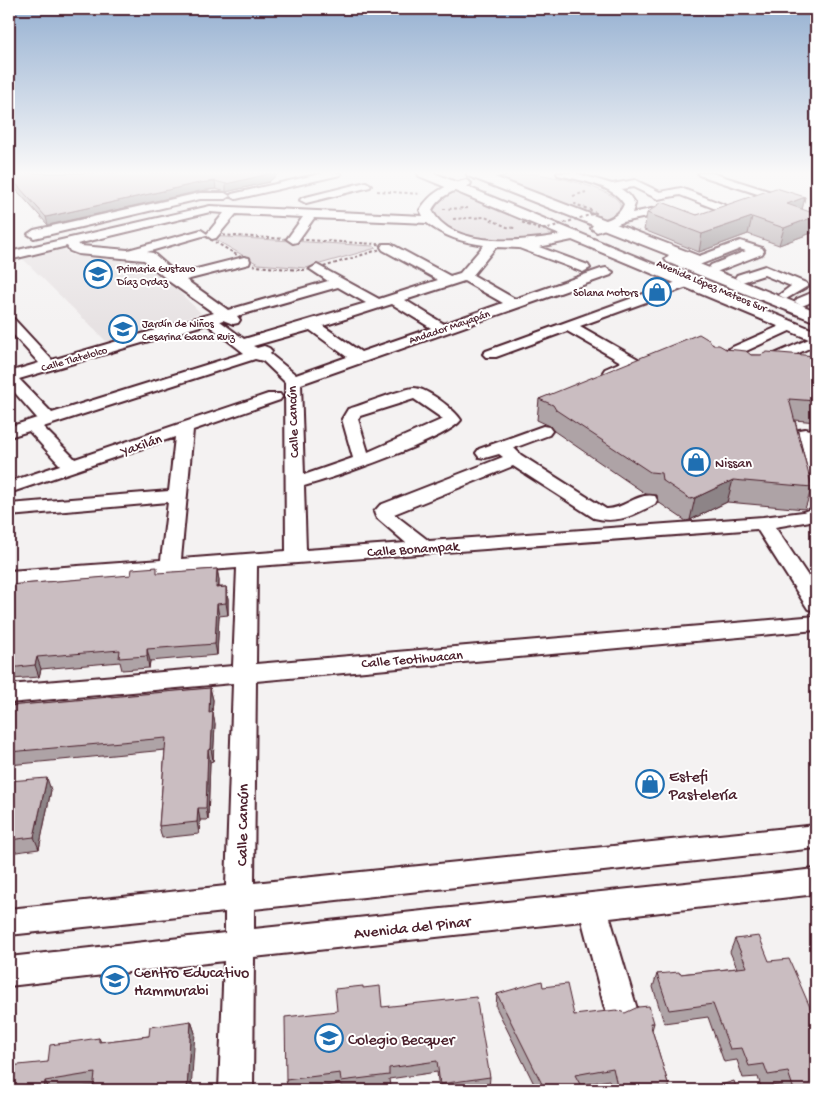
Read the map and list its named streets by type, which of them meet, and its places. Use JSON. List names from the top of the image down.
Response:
{
  "streets": {
    "main road": ["Avenida López Mateos Sur"],
    "street": [
      "Andador Mayapán",
      "Calle Tlatelolco",
      "Calle Cancún",
      "Yaxilán",
      "Calle Bonampak",
      "Calle Teotihuacan",
      "Avenida del Pinar"
    ]
  },
  "crossings": [
    ["Andador Mayapán", "Calle Cancún"],
    ["Calle Tlatelolco", "Calle Cancún"],
    ["Calle Cancún", "Calle Bonampak"],
    ["Calle Cancún", "Calle Teotihuacan"],
    ["Calle Cancún", "Avenida del Pinar"]
  ],
  "places": {
    "school or university": [
      "Primaria Gustavo Díaz Ordaz",
      "Jardín de Niños Cesarina Gaona Ruiz",
      "Centro Educativo Hammurabi",
      "Colegio Becquer"
    ],
    "shop": ["Solana Motors", "Nissan", "Estefi Pastelería"]
  }
}
